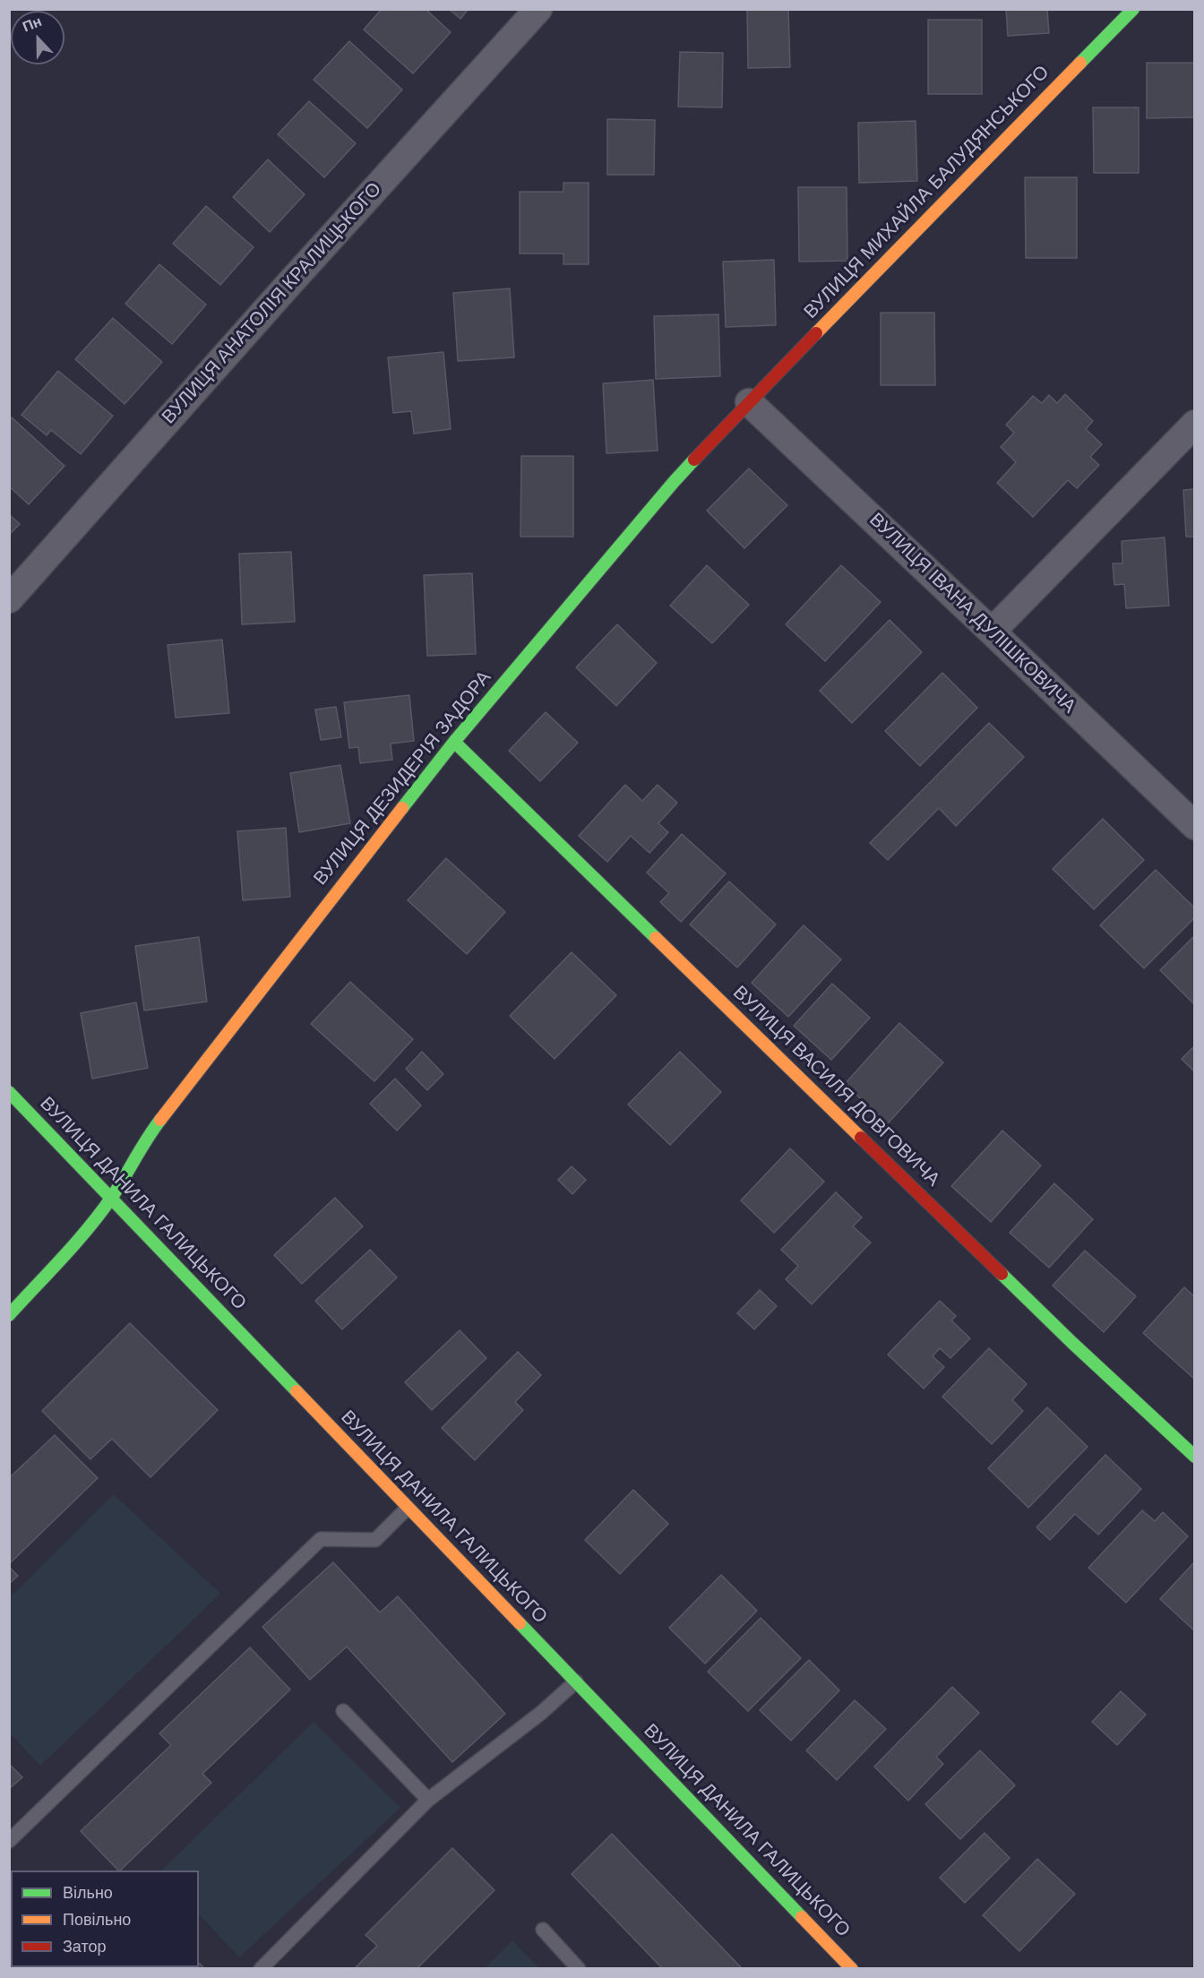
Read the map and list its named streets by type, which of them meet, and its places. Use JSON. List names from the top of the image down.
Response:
{
  "streets": {
    "street": [
      "ВУЛИЦЯ МИХАЙЛА БАЛУДЯНСЬКОГО",
      "ВУЛИЦЯ АНАТОЛІЯ КРАЛИЦЬКОГО",
      "ВУЛИЦЯ ІВАНА ДУЛІШКОВИЧА",
      "ВУЛИЦЯ ДЕЗИДЕРІЯ ЗАДОРА",
      "ВУЛИЦЯ ВАСИЛЯ ДОВГОВИЧА",
      "ВУЛИЦЯ ДАНИЛА ГАЛИЦЬКОГО"
    ]
  },
  "crossings": [
    ["ВУЛИЦЯ МИХАЙЛА БАЛУДЯНСЬКОГО", "ВУЛИЦЯ ІВАНА ДУЛІШКОВИЧА"],
    ["ВУЛИЦЯ МИХАЙЛА БАЛУДЯНСЬКОГО", "ВУЛИЦЯ ДЕЗИДЕРІЯ ЗАДОРА"],
    ["ВУЛИЦЯ ІВАНА ДУЛІШКОВИЧА", "ВУЛИЦЯ ДЕЗИДЕРІЯ ЗАДОРА"],
    ["ВУЛИЦЯ ДЕЗИДЕРІЯ ЗАДОРА", "ВУЛИЦЯ ВАСИЛЯ ДОВГОВИЧА"],
    ["ВУЛИЦЯ ДЕЗИДЕРІЯ ЗАДОРА", "ВУЛИЦЯ ДАНИЛА ГАЛИЦЬКОГО"]
  ],
  "legend": ["Вільно", "Повільно", "Затор"],
  "north": "top"
}
